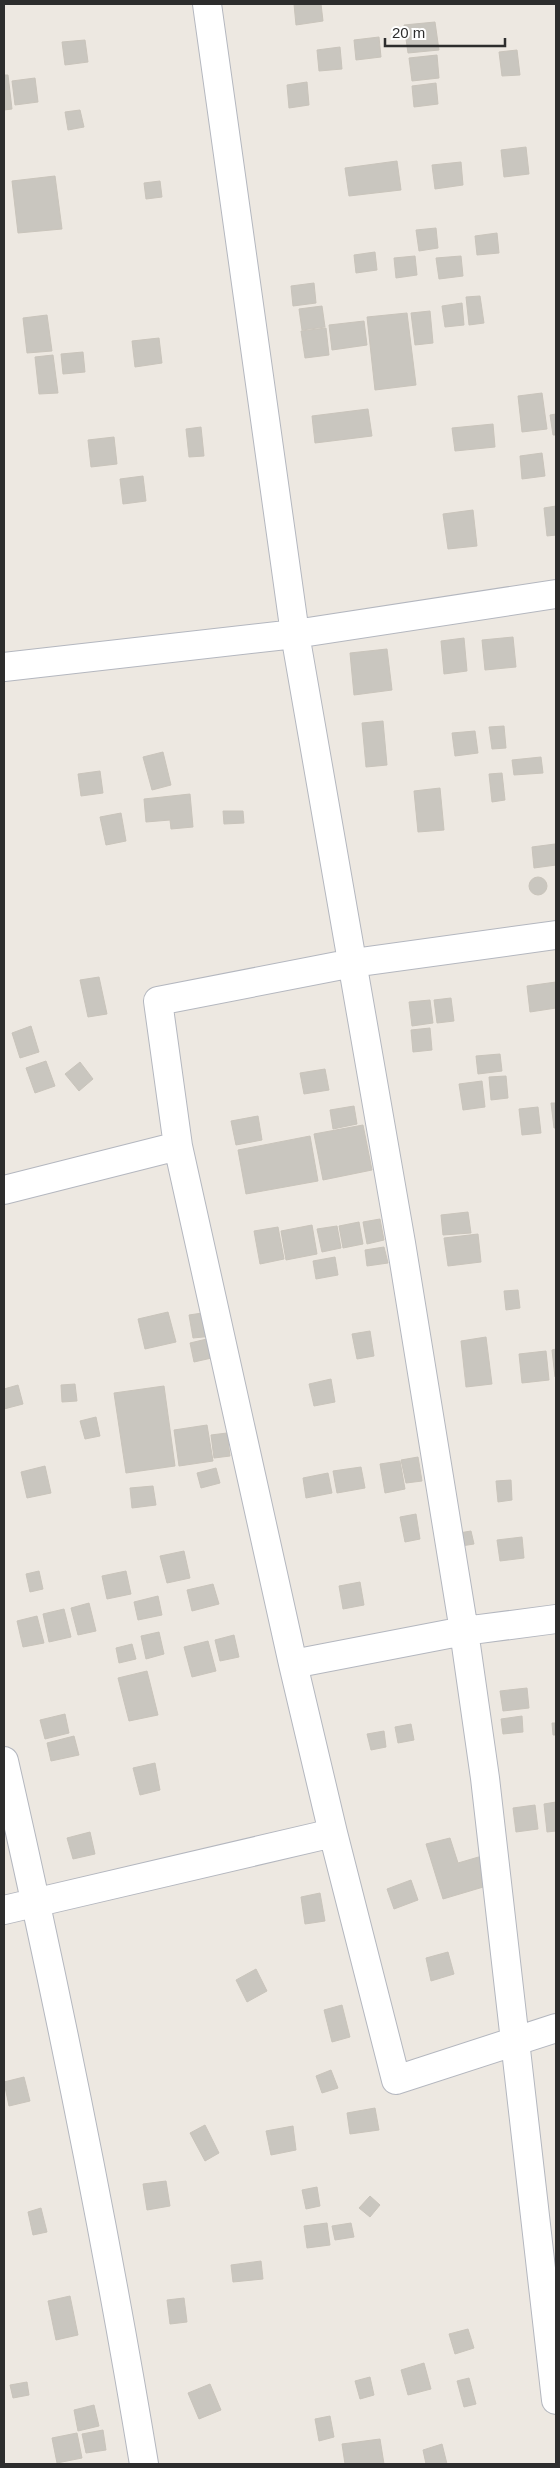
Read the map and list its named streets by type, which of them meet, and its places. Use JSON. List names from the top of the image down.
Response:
{
  "scale_bar": "20 m"
}
